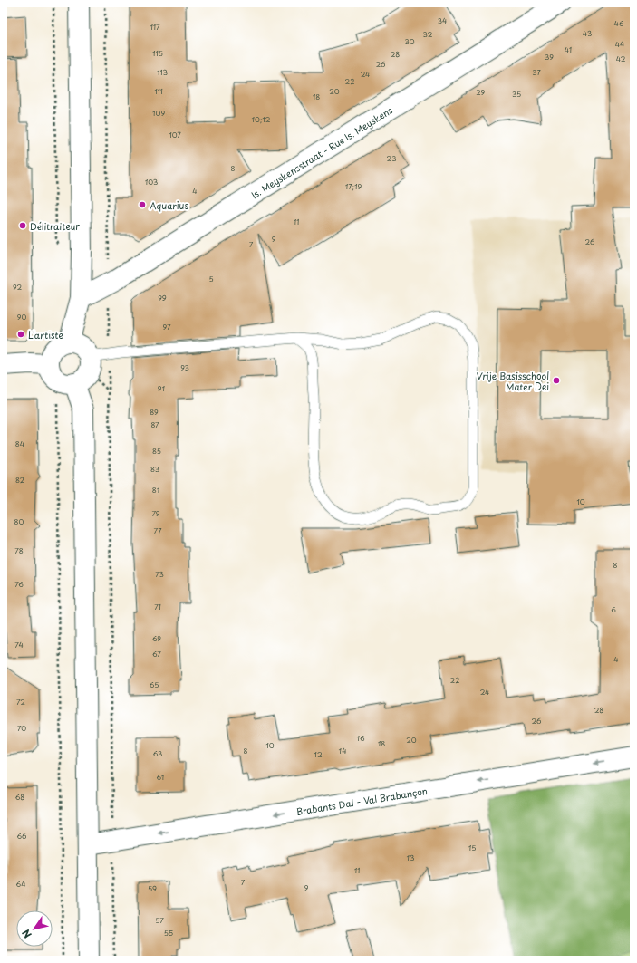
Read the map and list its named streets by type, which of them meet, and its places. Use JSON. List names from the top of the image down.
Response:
{
  "streets": {
    "street": ["Is. Meyskensstraat - Rue Is. Meyskens", "Brabants Dal - Val Brabançon"]
  },
  "one_way": ["Brabants Dal - Val Brabançon"],
  "places": [
    "Aquarius",
    "Délitraiteur",
    "L'artiste",
    "Vrije Basisschool Mater Dei"
  ],
  "house_numbers": [
    "34",
    "46",
    "117",
    "43",
    "32",
    "30",
    "44",
    "41",
    "115",
    "28",
    "39",
    "42",
    "26",
    "113",
    "37",
    "24",
    "22",
    "111",
    "20",
    "29",
    "35",
    "18",
    "109",
    "10;12",
    "107",
    "23",
    "8",
    "103",
    "17;19",
    "4",
    "11",
    "9",
    "26",
    "7",
    "5",
    "92",
    "99",
    "90",
    "97",
    "93",
    "91",
    "89",
    "87",
    "84",
    "85",
    "83",
    "82",
    "81",
    "10",
    "79",
    "80",
    "77",
    "78",
    "8",
    "73",
    "76",
    "71",
    "6",
    "69",
    "74",
    "67",
    "4",
    "22",
    "65",
    "24",
    "72",
    "28",
    "26",
    "70",
    "16",
    "20",
    "18",
    "10",
    "8",
    "14",
    "63",
    "12",
    "61",
    "68",
    "66",
    "15",
    "13",
    "11",
    "7",
    "64",
    "9",
    "59",
    "57",
    "55"
  ],
  "north": "bottom left"
}
